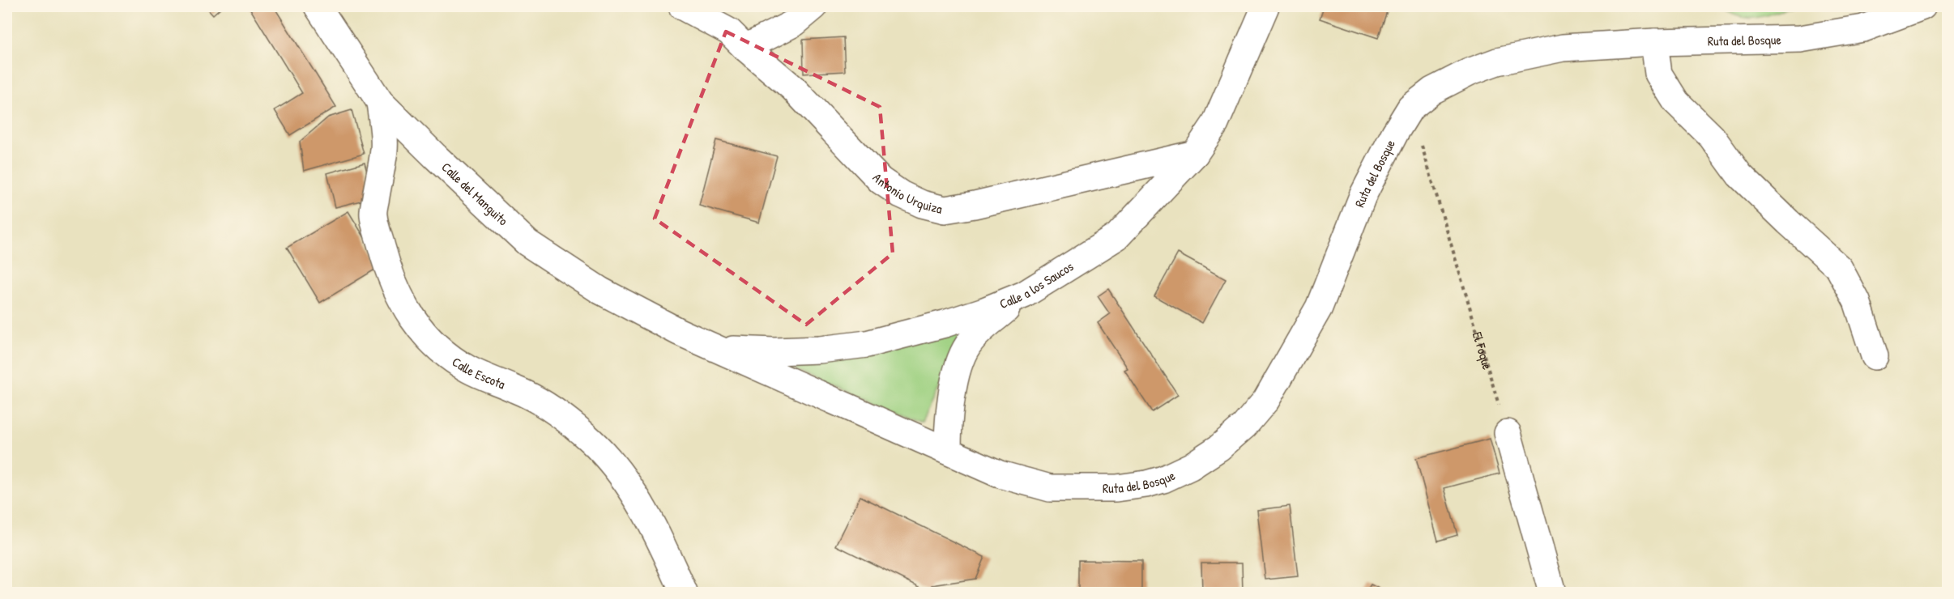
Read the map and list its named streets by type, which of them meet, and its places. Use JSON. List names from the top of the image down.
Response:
{
  "streets": {
    "street": [
      "Ruta del Bosque",
      "Antonio Urquiza",
      "Calle del Manguito",
      "Calle a los Saucos",
      "Calle Escota"
    ],
    "path": ["El Foque"]
  },
  "crossings": [
    ["Ruta del Bosque", "Calle del Manguito"],
    ["Ruta del Bosque", "Calle a los Saucos"],
    ["Ruta del Bosque", "El Foque"],
    ["Antonio Urquiza", "Calle a los Saucos"],
    ["Calle del Manguito", "Calle a los Saucos"],
    ["Calle del Manguito", "Calle Escota"]
  ]
}
